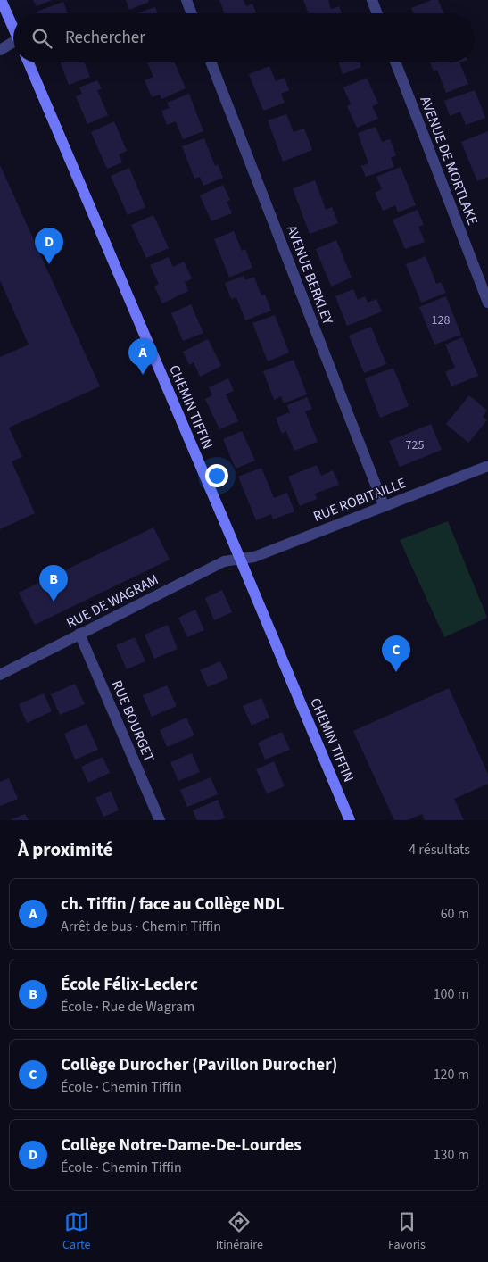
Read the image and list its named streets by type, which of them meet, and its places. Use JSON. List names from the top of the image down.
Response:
{
  "streets": {
    "street": [
      "AVENUE DE MORTLAKE",
      "AVENUE BERKLEY",
      "CHEMIN TIFFIN",
      "RUE ROBITAILLE",
      "RUE DE WAGRAM",
      "RUE BOURGET"
    ]
  },
  "crossings": [
    ["AVENUE BERKLEY", "RUE ROBITAILLE"],
    ["CHEMIN TIFFIN", "RUE ROBITAILLE"],
    ["CHEMIN TIFFIN", "RUE DE WAGRAM"],
    ["RUE ROBITAILLE", "RUE DE WAGRAM"],
    ["RUE DE WAGRAM", "RUE BOURGET"]
  ],
  "house_numbers": ["128", "725"],
  "page": {
    "search": "Rechercher",
    "pins": [
      "D",
      "A",
      "B",
      "C"
    ],
    "heading": ["À proximité", "4 résultats"],
    "list": [
      {
        "mark": "A",
        "name": "ch. Tiffin / face au Collège NDL",
        "note": "Arrêt de bus · Chemin Tiffin",
        "value": "60 m"
      },
      {
        "mark": "B",
        "name": "École Félix-Leclerc",
        "note": "École · Rue de Wagram",
        "value": "100 m"
      },
      {
        "mark": "C",
        "name": "Collège Durocher (Pavillon Durocher)",
        "note": "École · Chemin Tiffin",
        "value": "120 m"
      },
      {
        "mark": "D",
        "name": "Collège Notre-Dame-De-Lourdes",
        "note": "École · Chemin Tiffin",
        "value": "130 m"
      }
    ],
    "nav": ["Carte", "Itinéraire", "Favoris"]
  }
}
